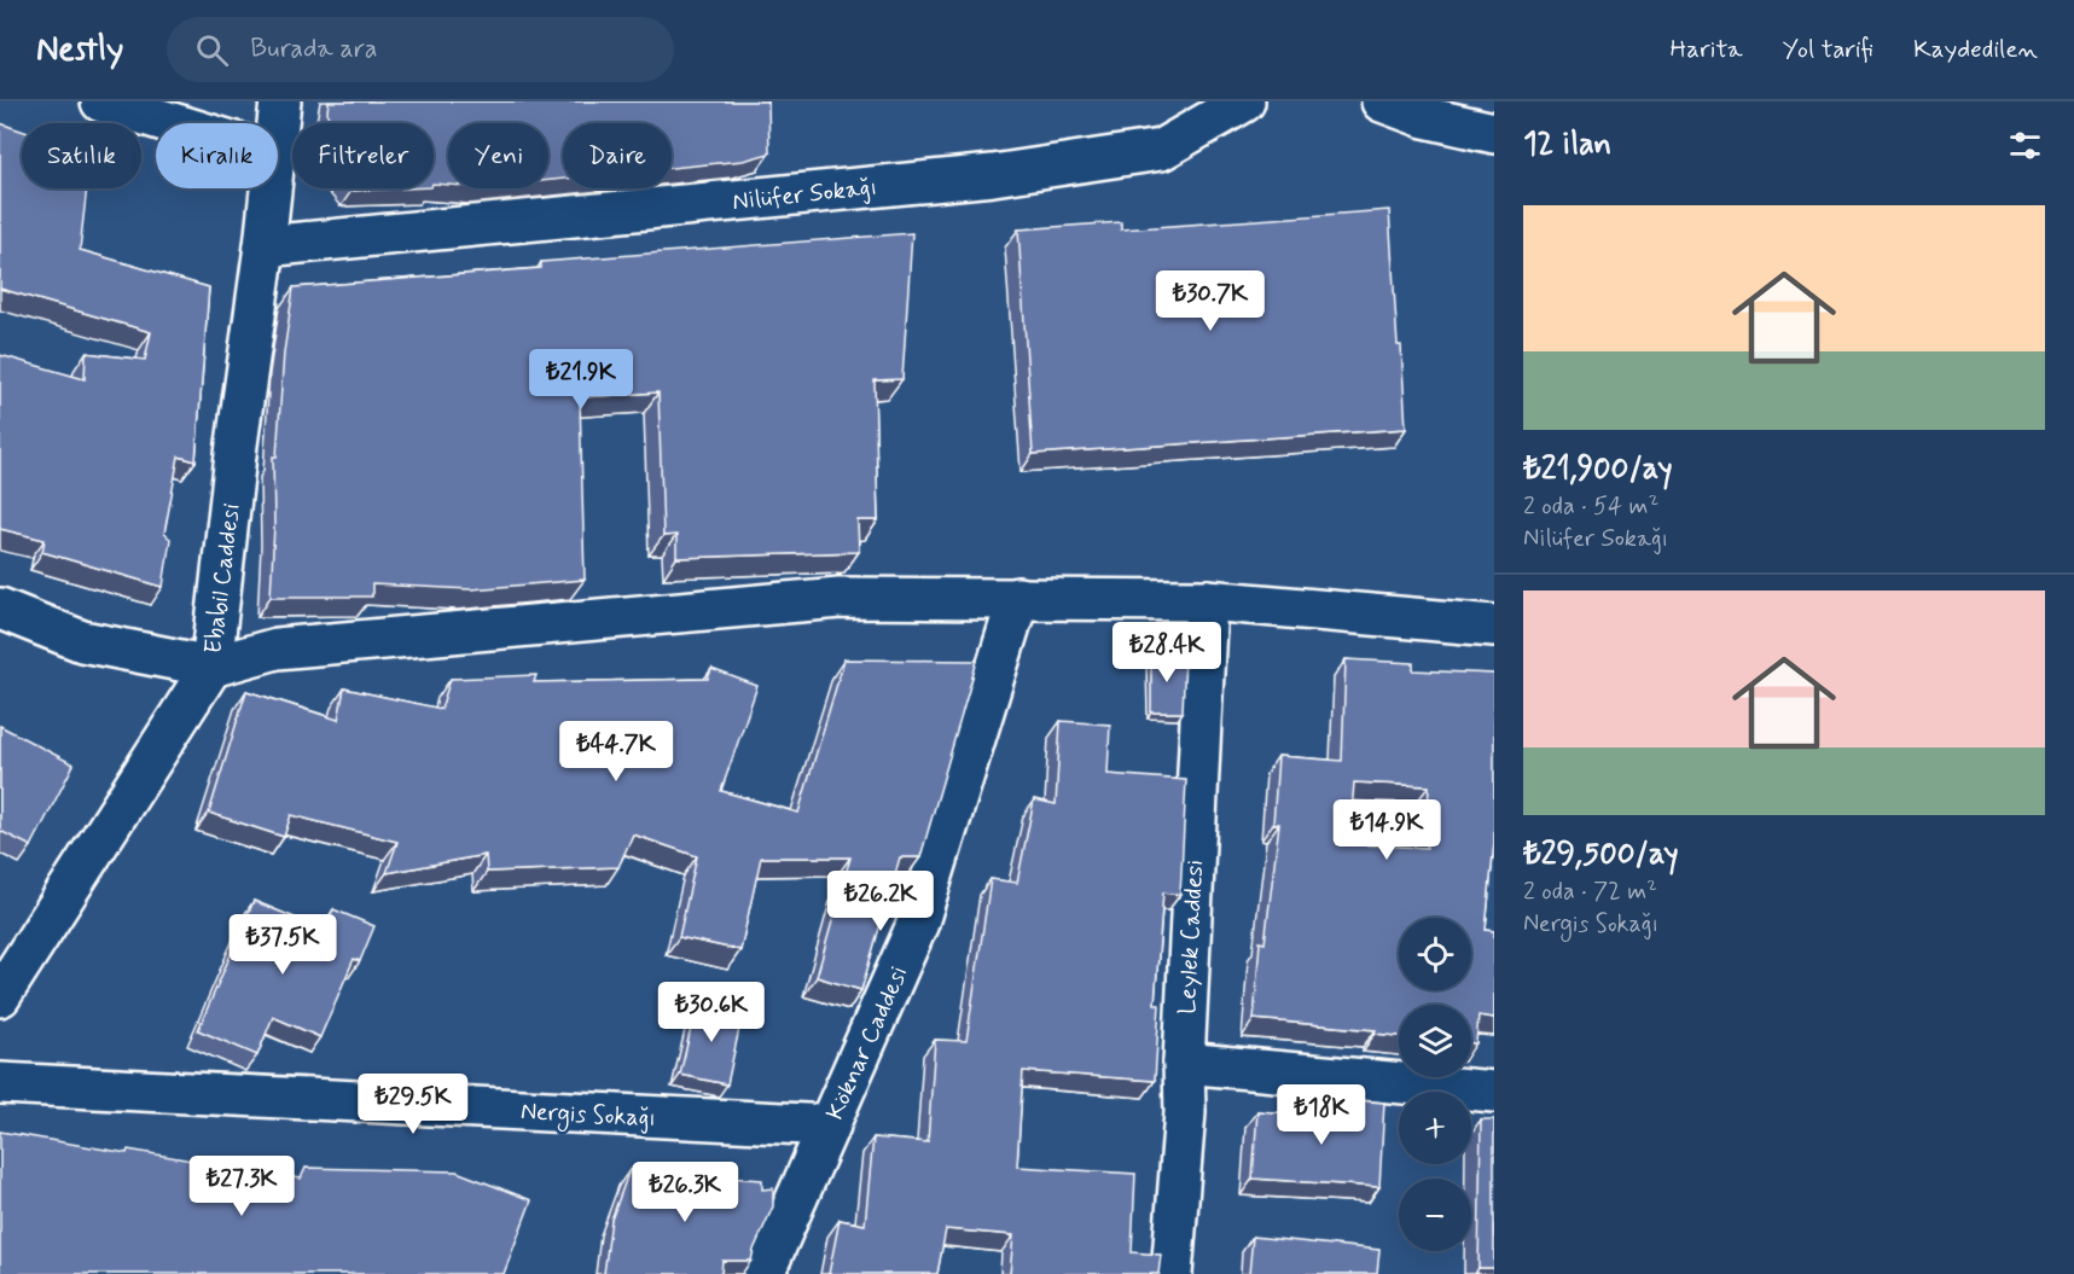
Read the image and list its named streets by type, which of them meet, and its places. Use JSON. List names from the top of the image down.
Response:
{
  "streets": {
    "street": [
      "Nilüfer Sokağı",
      "Ebabil Caddesi",
      "Leylek Caddesi",
      "Köknar Caddesi",
      "Nergis Sokağı"
    ]
  },
  "crossings": [
    ["Nilüfer Sokağı", "Ebabil Caddesi"],
    ["Köknar Caddesi", "Nergis Sokağı"]
  ],
  "page": {
    "header": "Nestly",
    "search": "Burada ara",
    "nav": ["Harita", "Yol tarifi", "Kaydedilen"],
    "heading": "12 ilan",
    "chip": [
      "Satılık",
      "Kiralık",
      "Filtreler",
      "Yeni",
      "Daire"
    ],
    "list": [
      {
        "name": "₺21,900/ay",
        "note": "2 oda · 54 m² · Nilüfer Sokağı"
      },
      {
        "name": "₺29,500/ay",
        "note": "2 oda · 72 m² · Nergis Sokağı"
      }
    ],
    "price": [
      "₺30.7K",
      "₺21.9K",
      "₺28.4K",
      "₺44.7K",
      "₺14.9K",
      "₺26.2K",
      "₺37.5K",
      "₺30.6K",
      "₺29.5K",
      "₺18K",
      "₺27.3K",
      "₺26.3K"
    ],
    "map_buttons": ["+", "−"]
  }
}
